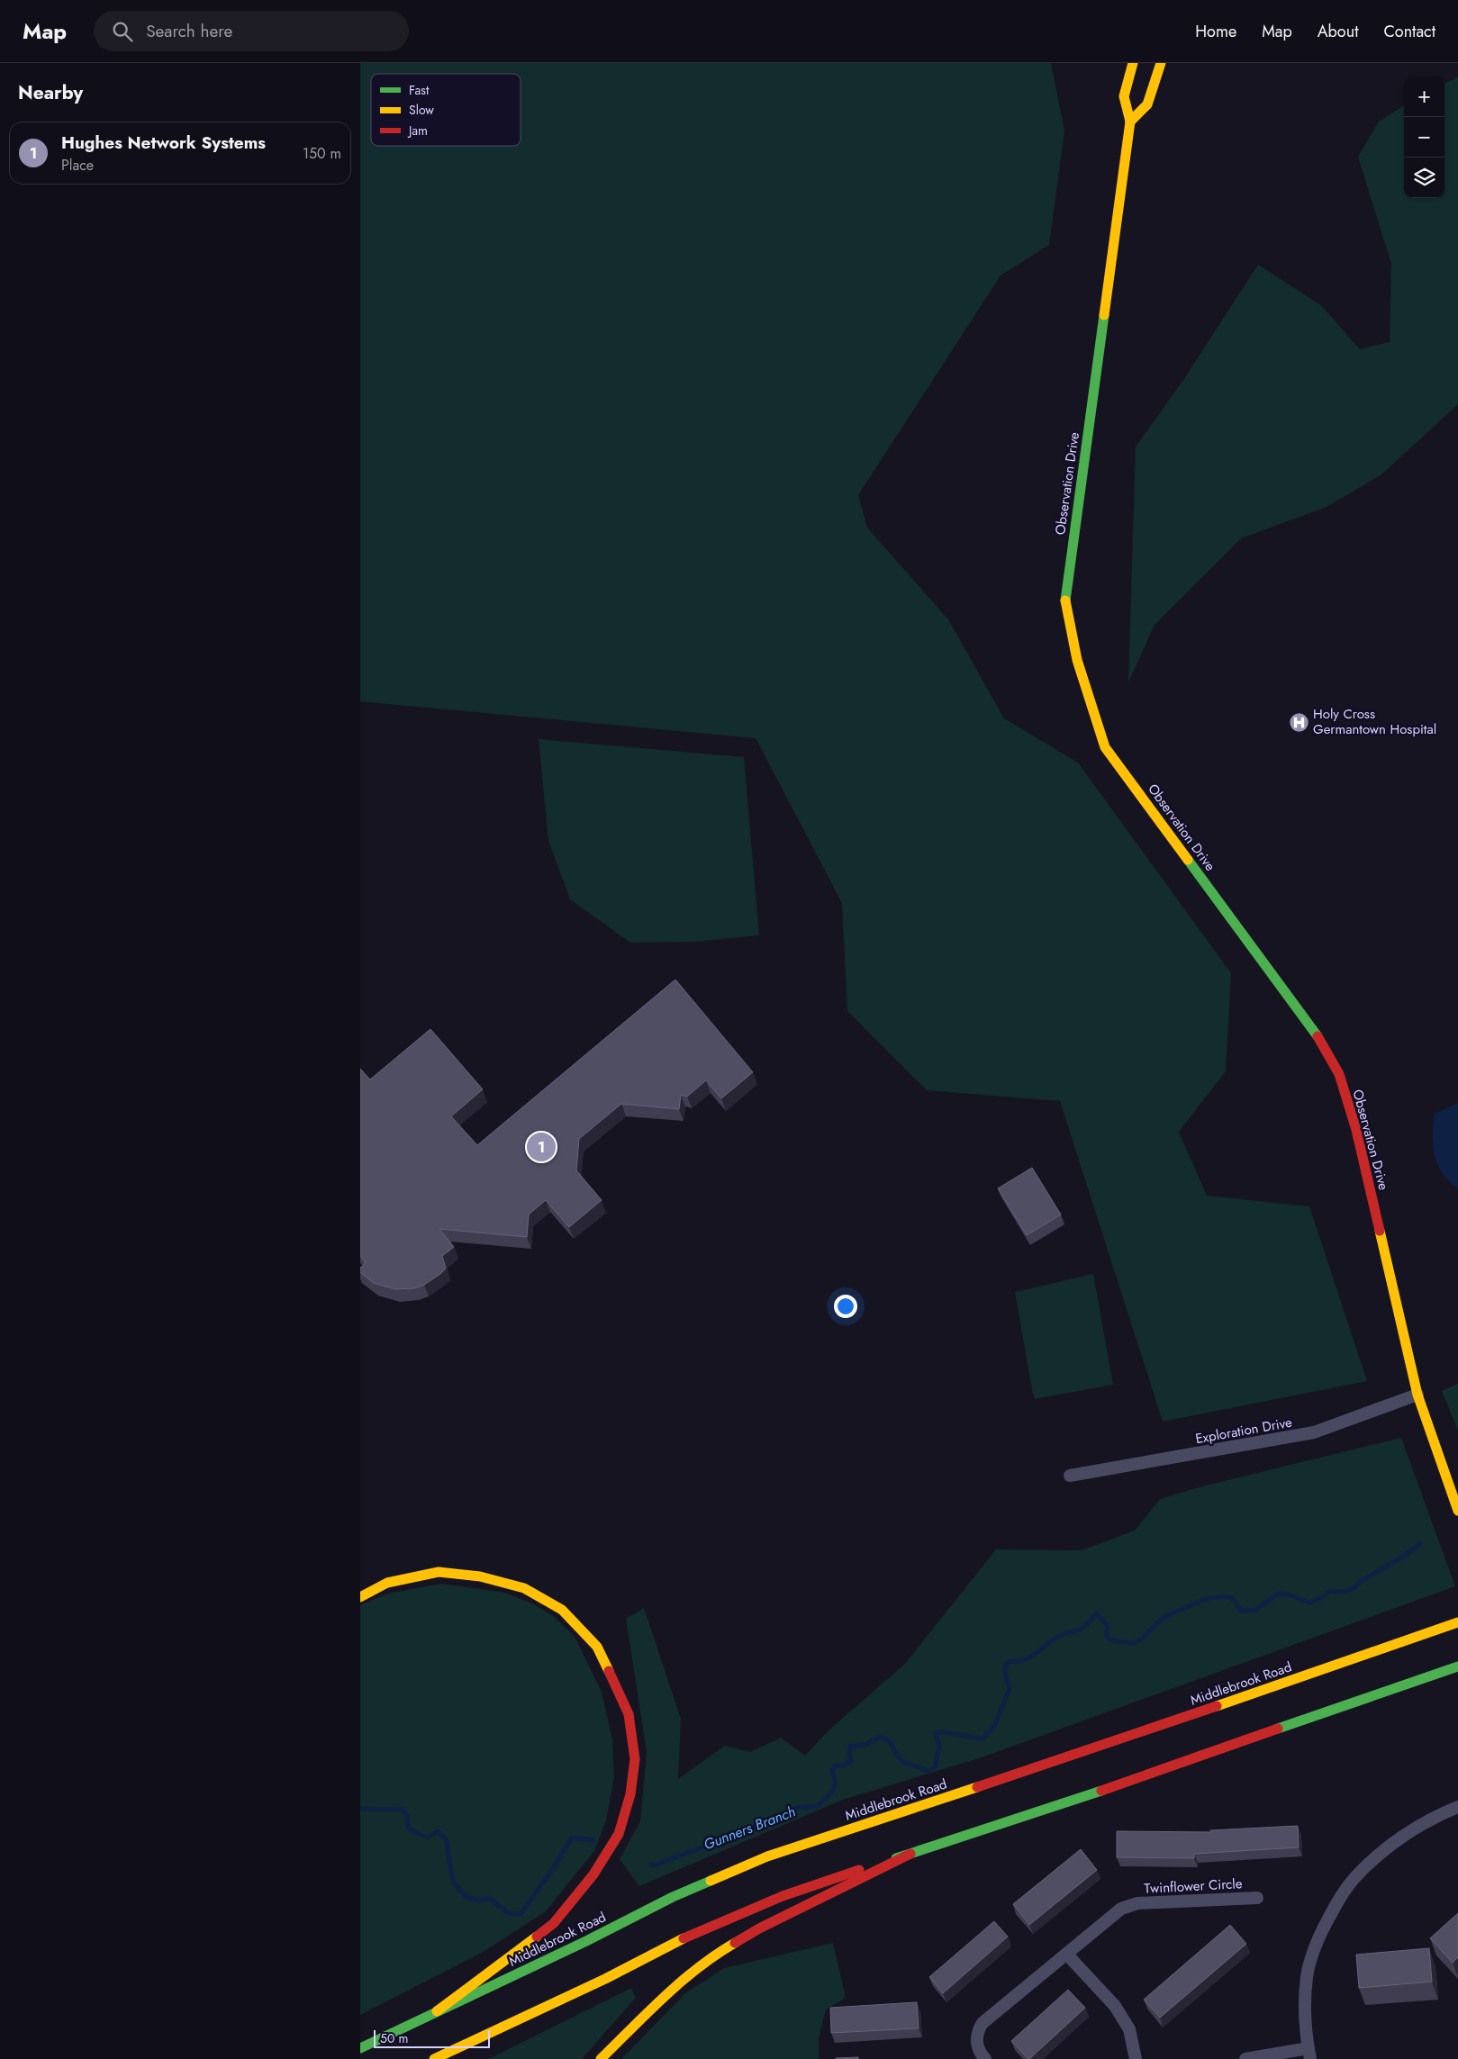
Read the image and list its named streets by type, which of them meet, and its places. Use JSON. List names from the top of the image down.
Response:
{
  "streets": {
    "main road": ["Observation Drive", "Middlebrook Road"],
    "street": ["Exploration Drive", "Twinflower Circle"]
  },
  "crossings": [
    ["Observation Drive", "Exploration Drive"]
  ],
  "water": ["Gunners Branch"],
  "places": {
    "hospital": ["Holy Cross Germantown Hospital"]
  },
  "legend": ["Fast", "Slow", "Jam"],
  "scale_bar": "50 m",
  "page": {
    "header": "Map",
    "search": "Search here",
    "nav": [
      "Home",
      "Map",
      "About",
      "Contact"
    ],
    "heading": "Nearby",
    "map_buttons": ["+", "−"],
    "list": [
      {
        "mark": "1",
        "name": "Hughes Network Systems",
        "note": "Place",
        "value": "150 m"
      }
    ],
    "pins": "1",
    "scale": "50 m"
  }
}
